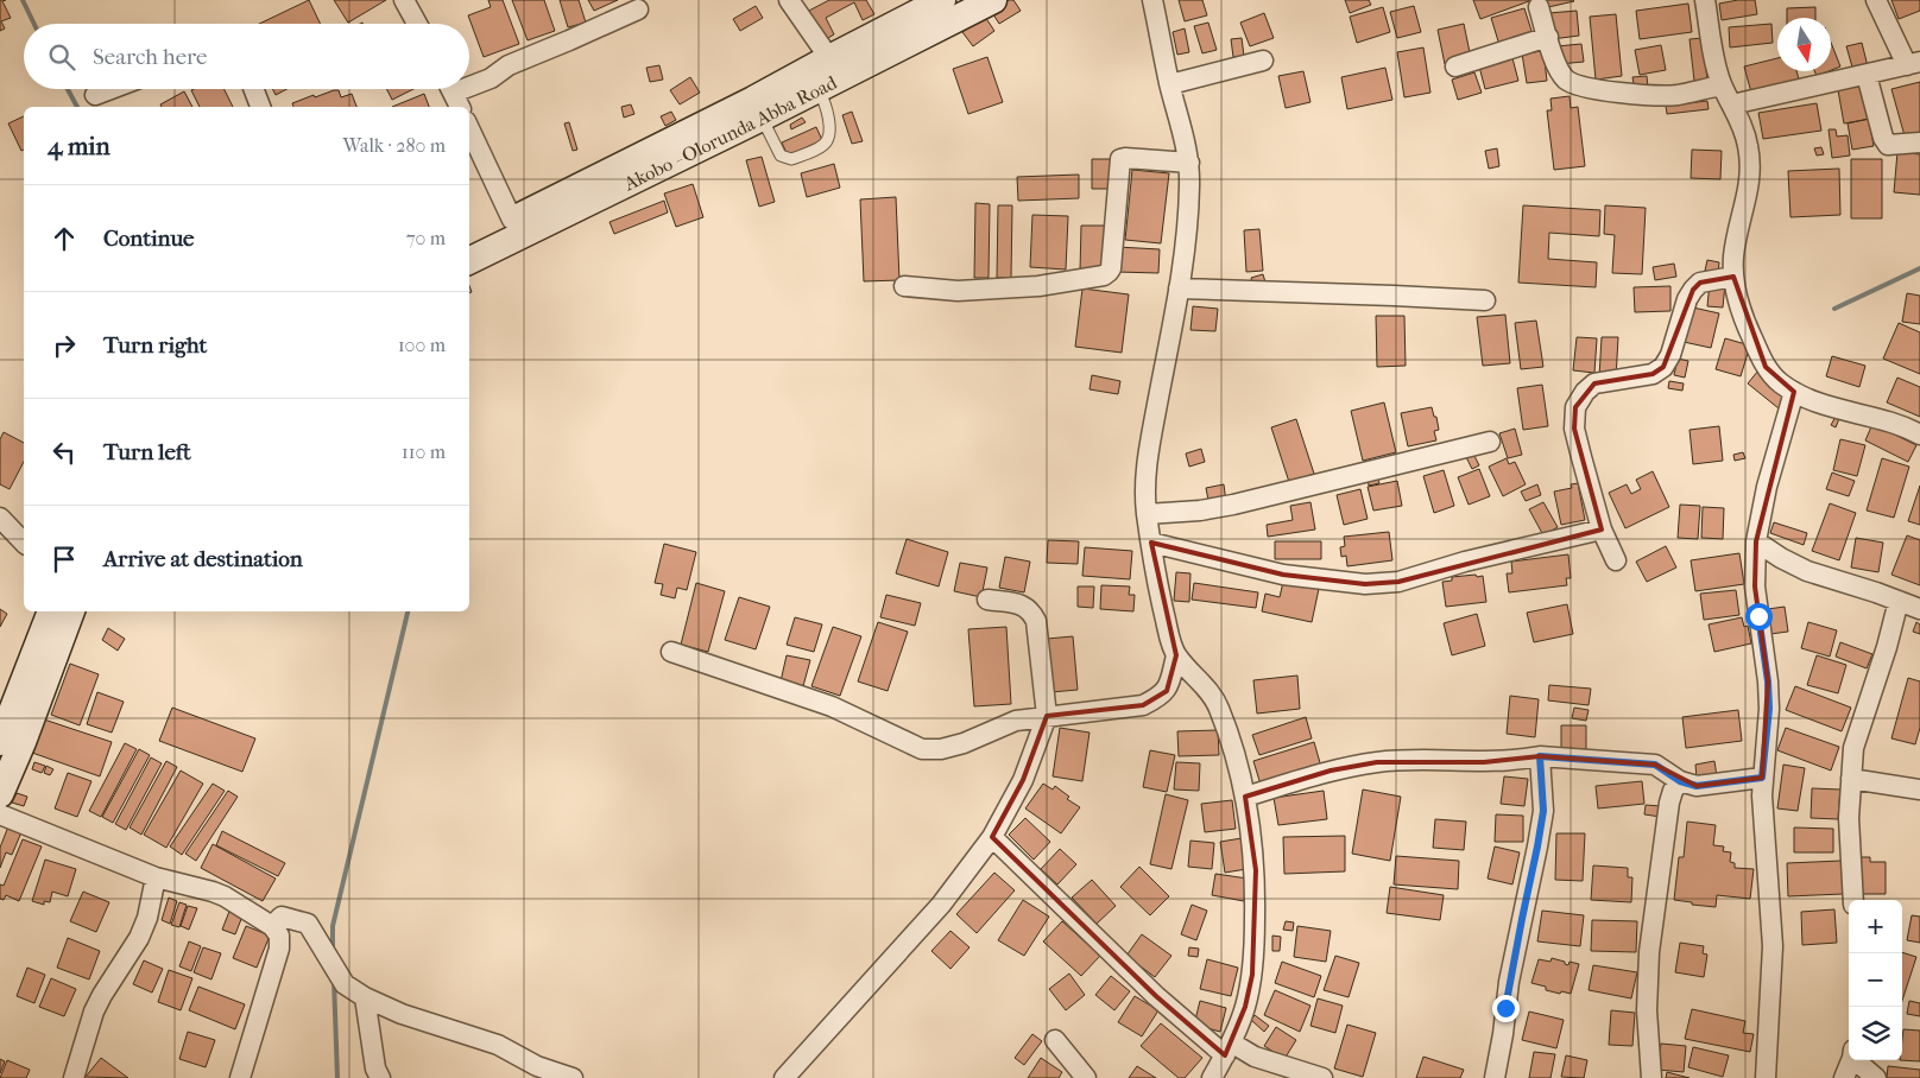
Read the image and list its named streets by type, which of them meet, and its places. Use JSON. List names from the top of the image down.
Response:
{
  "streets": {
    "main road": ["Akobo - Olorunda Abba Road"]
  },
  "north": "bottom",
  "page": {
    "search": "Search here",
    "heading": ["4 min", "Walk · 280 m"],
    "list": [
      ["Continue", "70 m"],
      ["Turn right", "100 m"],
      ["Turn left", "110 m"],
      "Arrive at destination"
    ],
    "map_buttons": ["+", "−"]
  }
}
